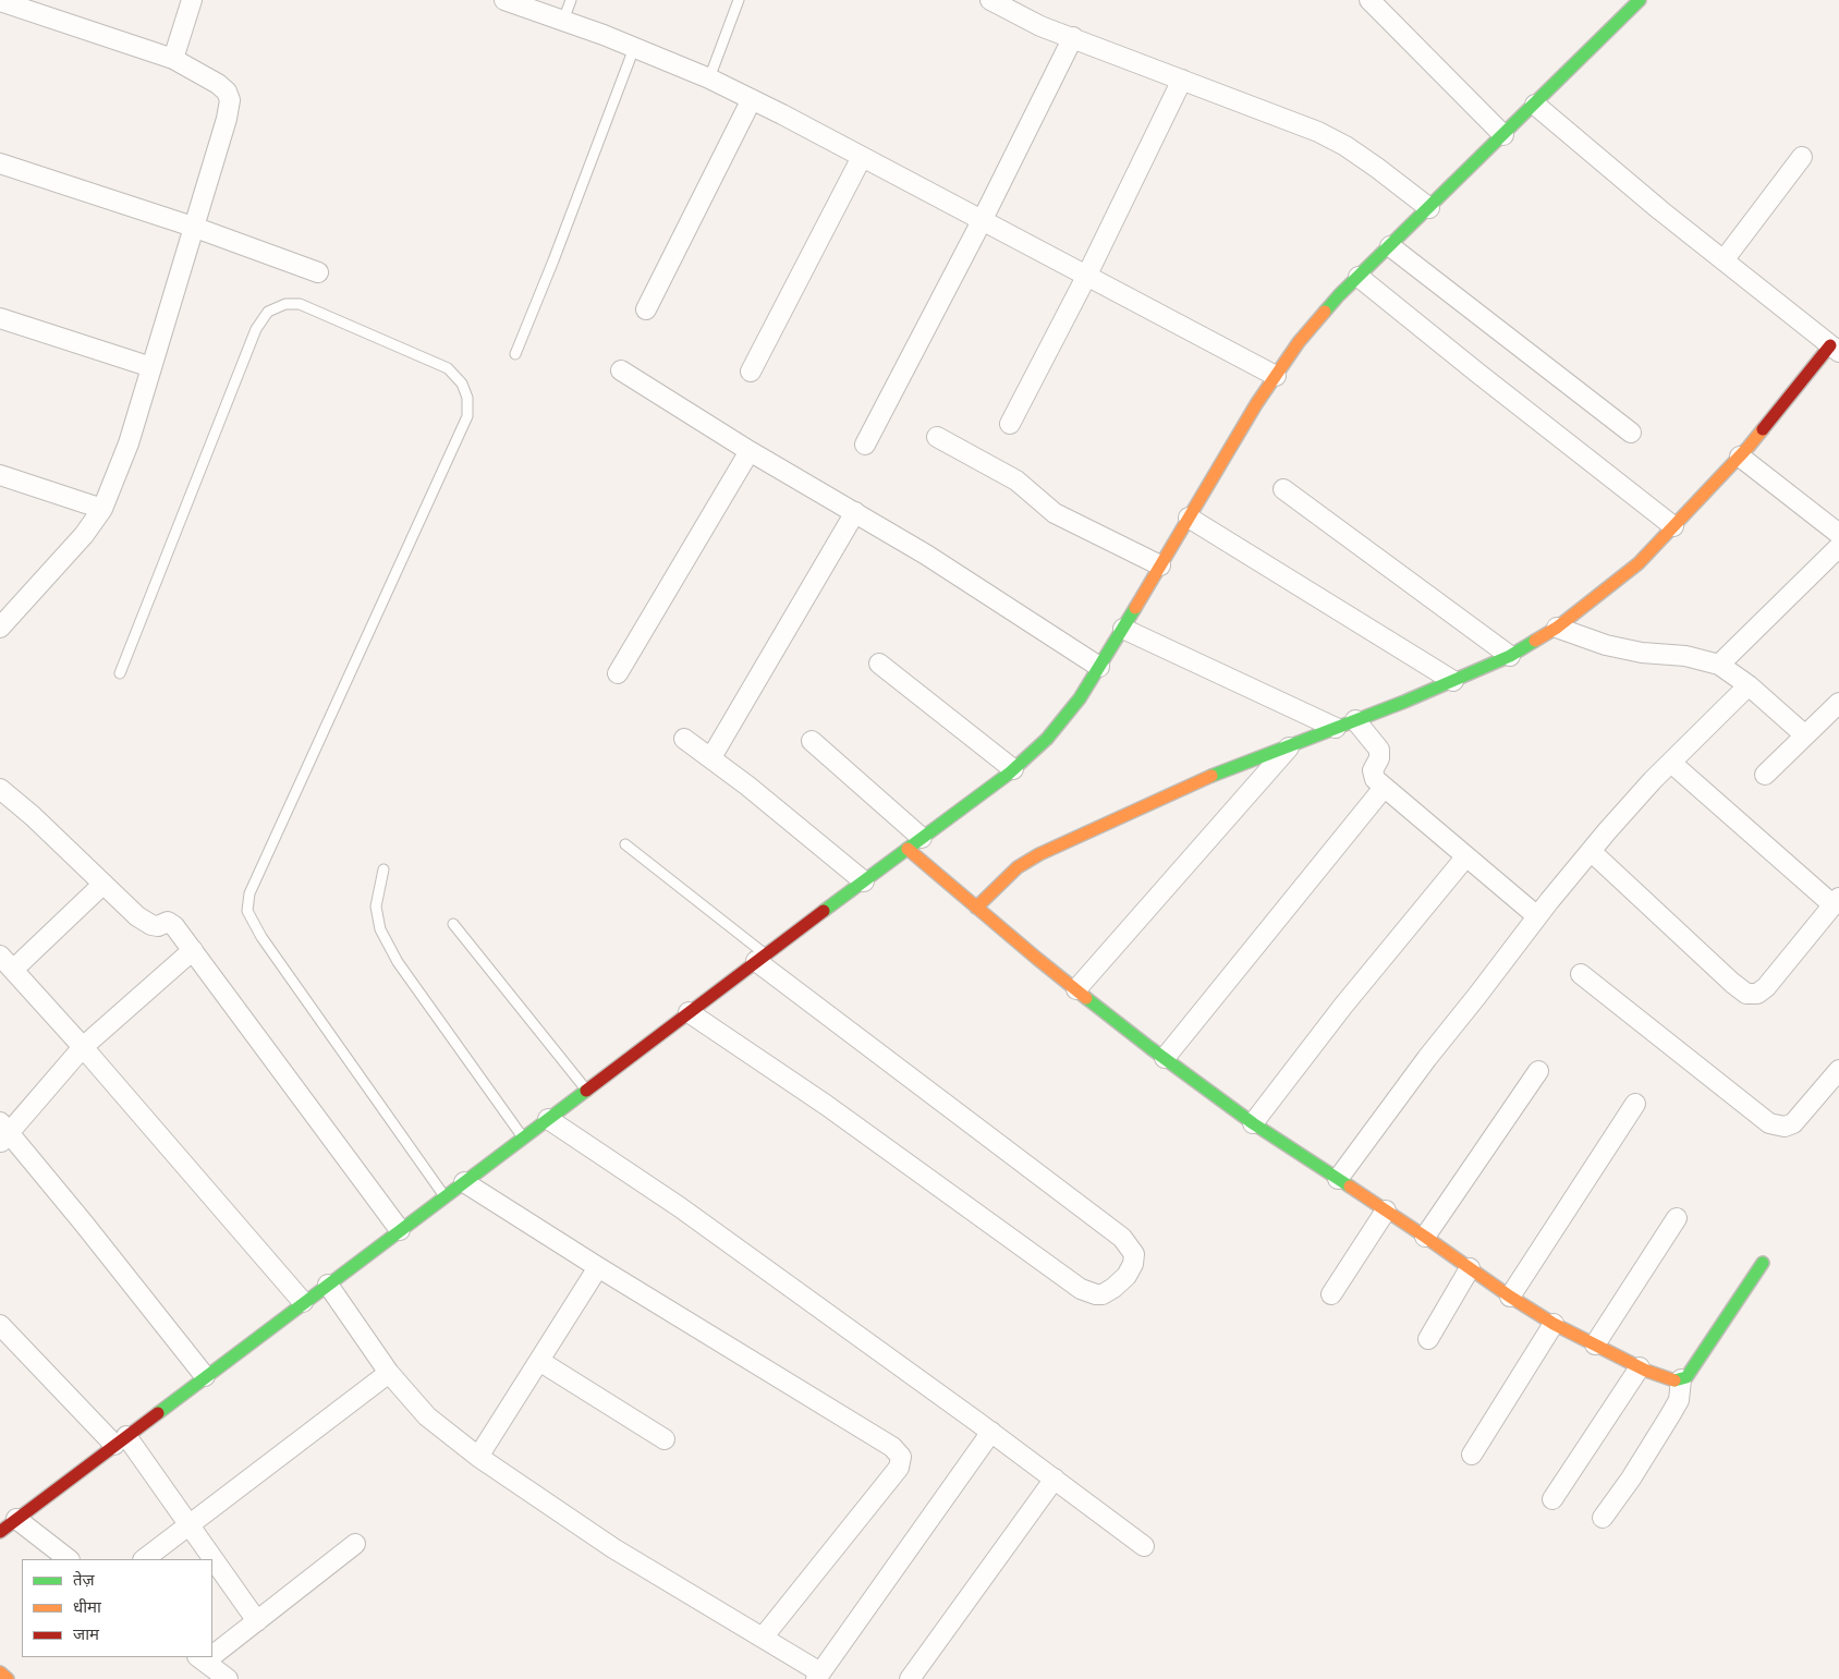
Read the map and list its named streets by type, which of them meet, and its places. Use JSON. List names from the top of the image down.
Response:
{
  "legend": ["तेज़", "धीमा", "जाम"]
}
